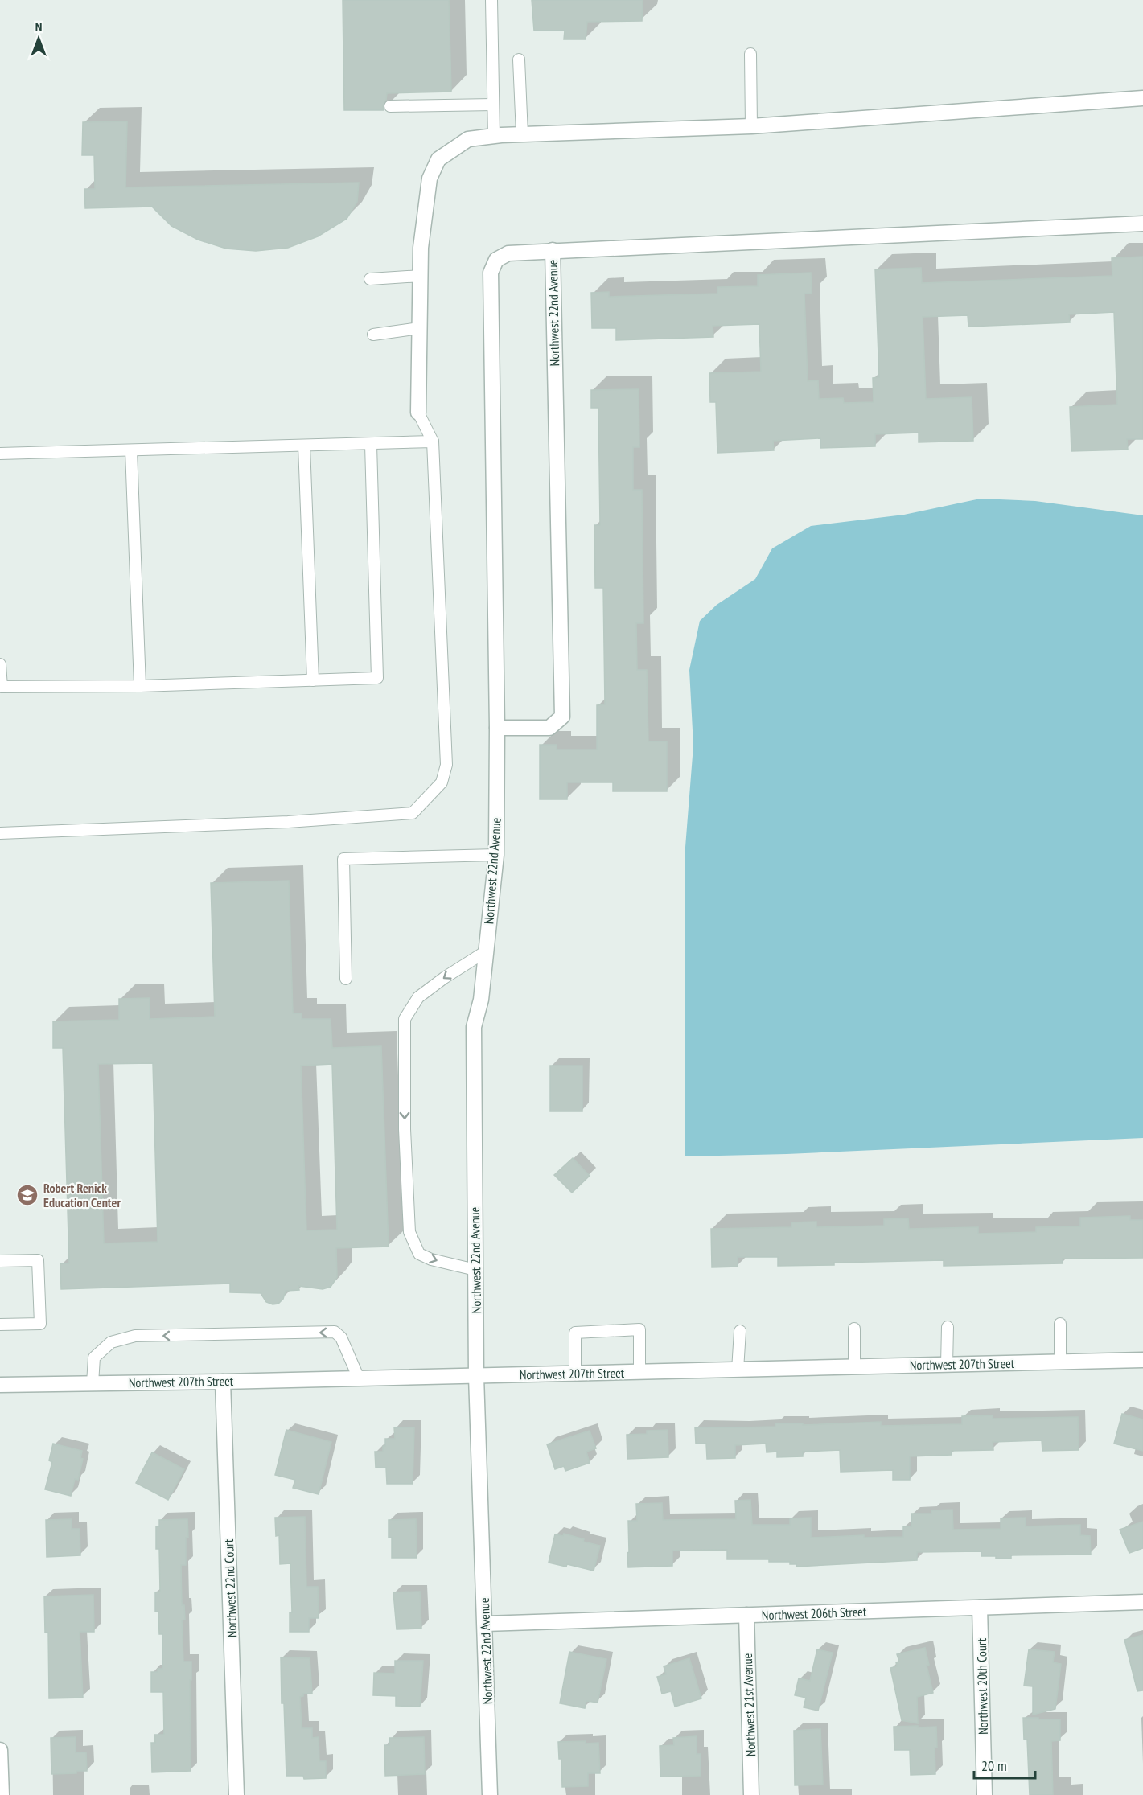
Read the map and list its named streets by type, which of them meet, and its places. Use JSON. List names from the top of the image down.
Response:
{
  "streets": {
    "street": [
      "Northwest 22nd Avenue",
      "Northwest 207th Street",
      "Northwest 22nd Court",
      "Northwest 206th Street",
      "Northwest 20th Court",
      "Northwest 21st Avenue"
    ]
  },
  "crossings": [
    ["Northwest 22nd Avenue", "Northwest 207th Street"],
    ["Northwest 22nd Avenue", "Northwest 206th Street"],
    ["Northwest 207th Street", "Northwest 22nd Court"],
    ["Northwest 206th Street", "Northwest 20th Court"],
    ["Northwest 206th Street", "Northwest 21st Avenue"]
  ],
  "places": {
    "school or university": ["Robert Renick Education Center"]
  },
  "scale_bar": "20 m",
  "north": "top"
}
